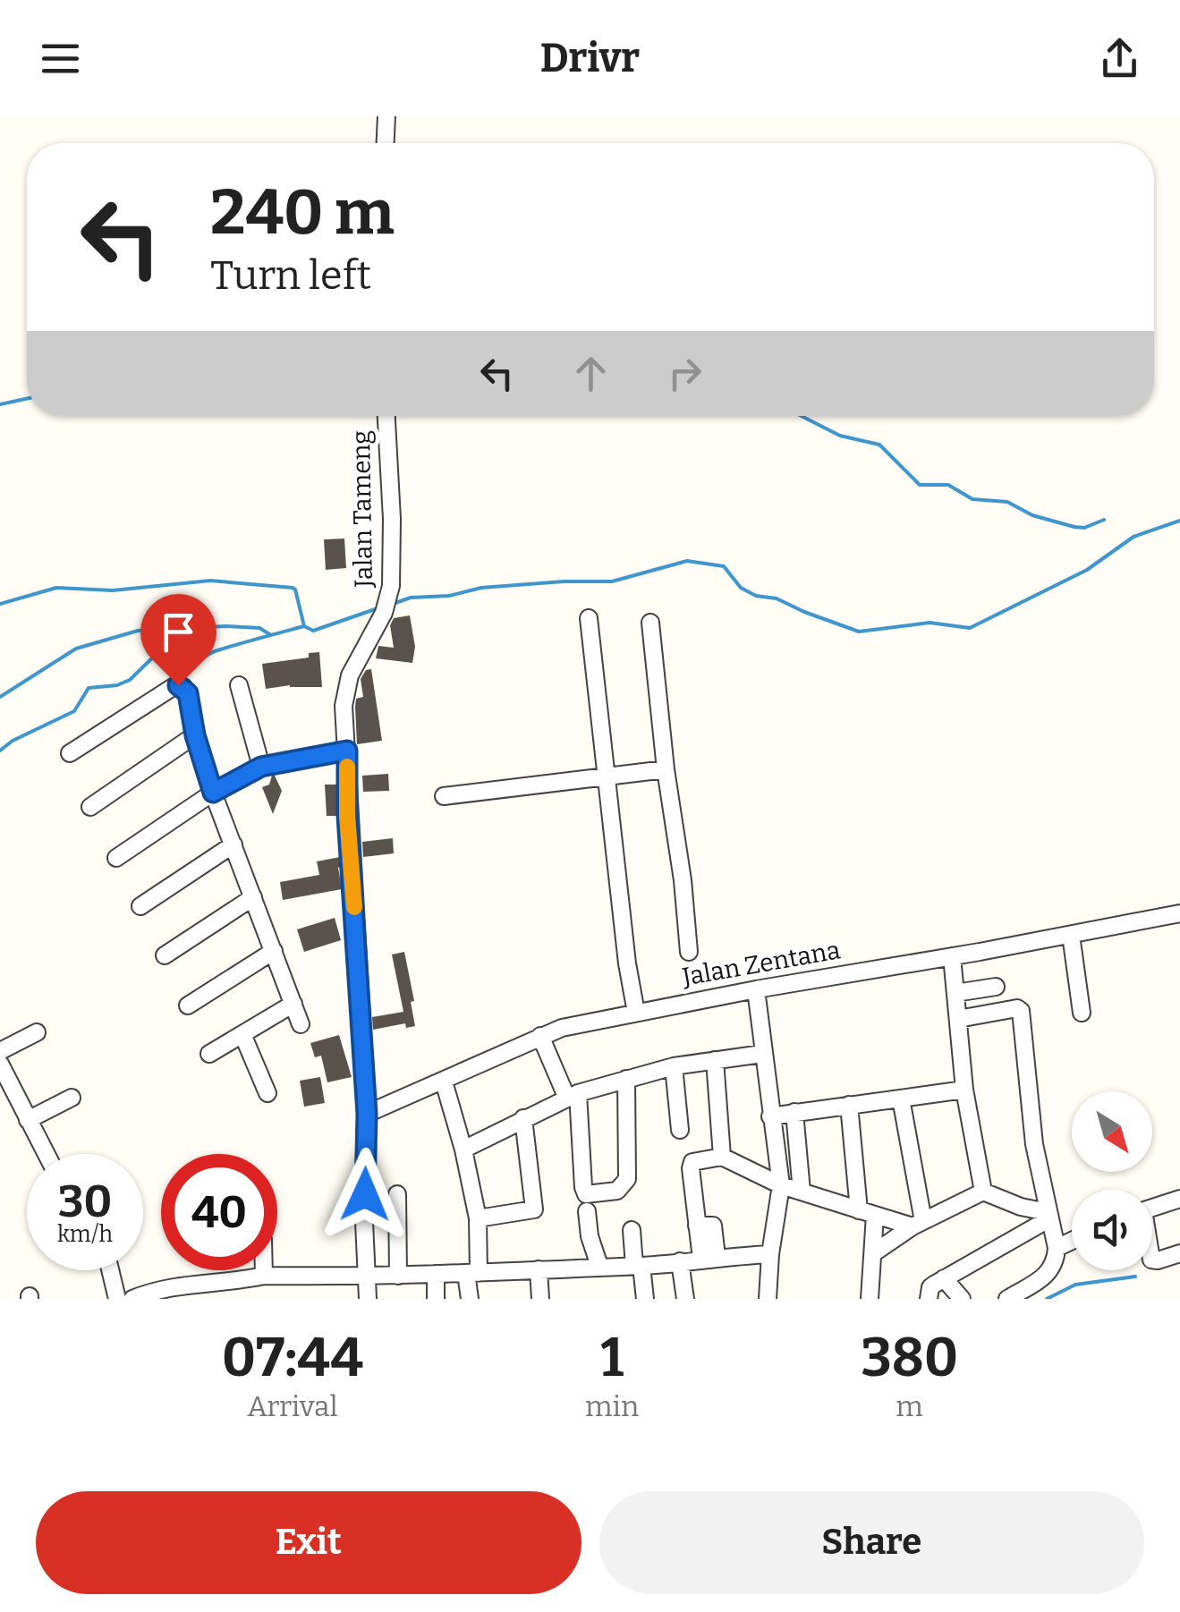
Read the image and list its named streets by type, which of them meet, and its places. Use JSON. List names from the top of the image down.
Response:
{
  "streets": {
    "street": ["Jalan Tameng", "Jalan Zentana"]
  },
  "crossings": [
    ["Jalan Tameng", "Jalan Zentana"]
  ],
  "north": "bottom right",
  "page": {
    "header": "Drivr",
    "turn": ["240 m", "Turn left"],
    "speed": "30 km/h",
    "limit": "40",
    "eta": [
      "07:44",
      "Arrival",
      "1",
      "min",
      "380",
      "m"
    ],
    "buttons": ["Exit", "Share"]
  }
}
